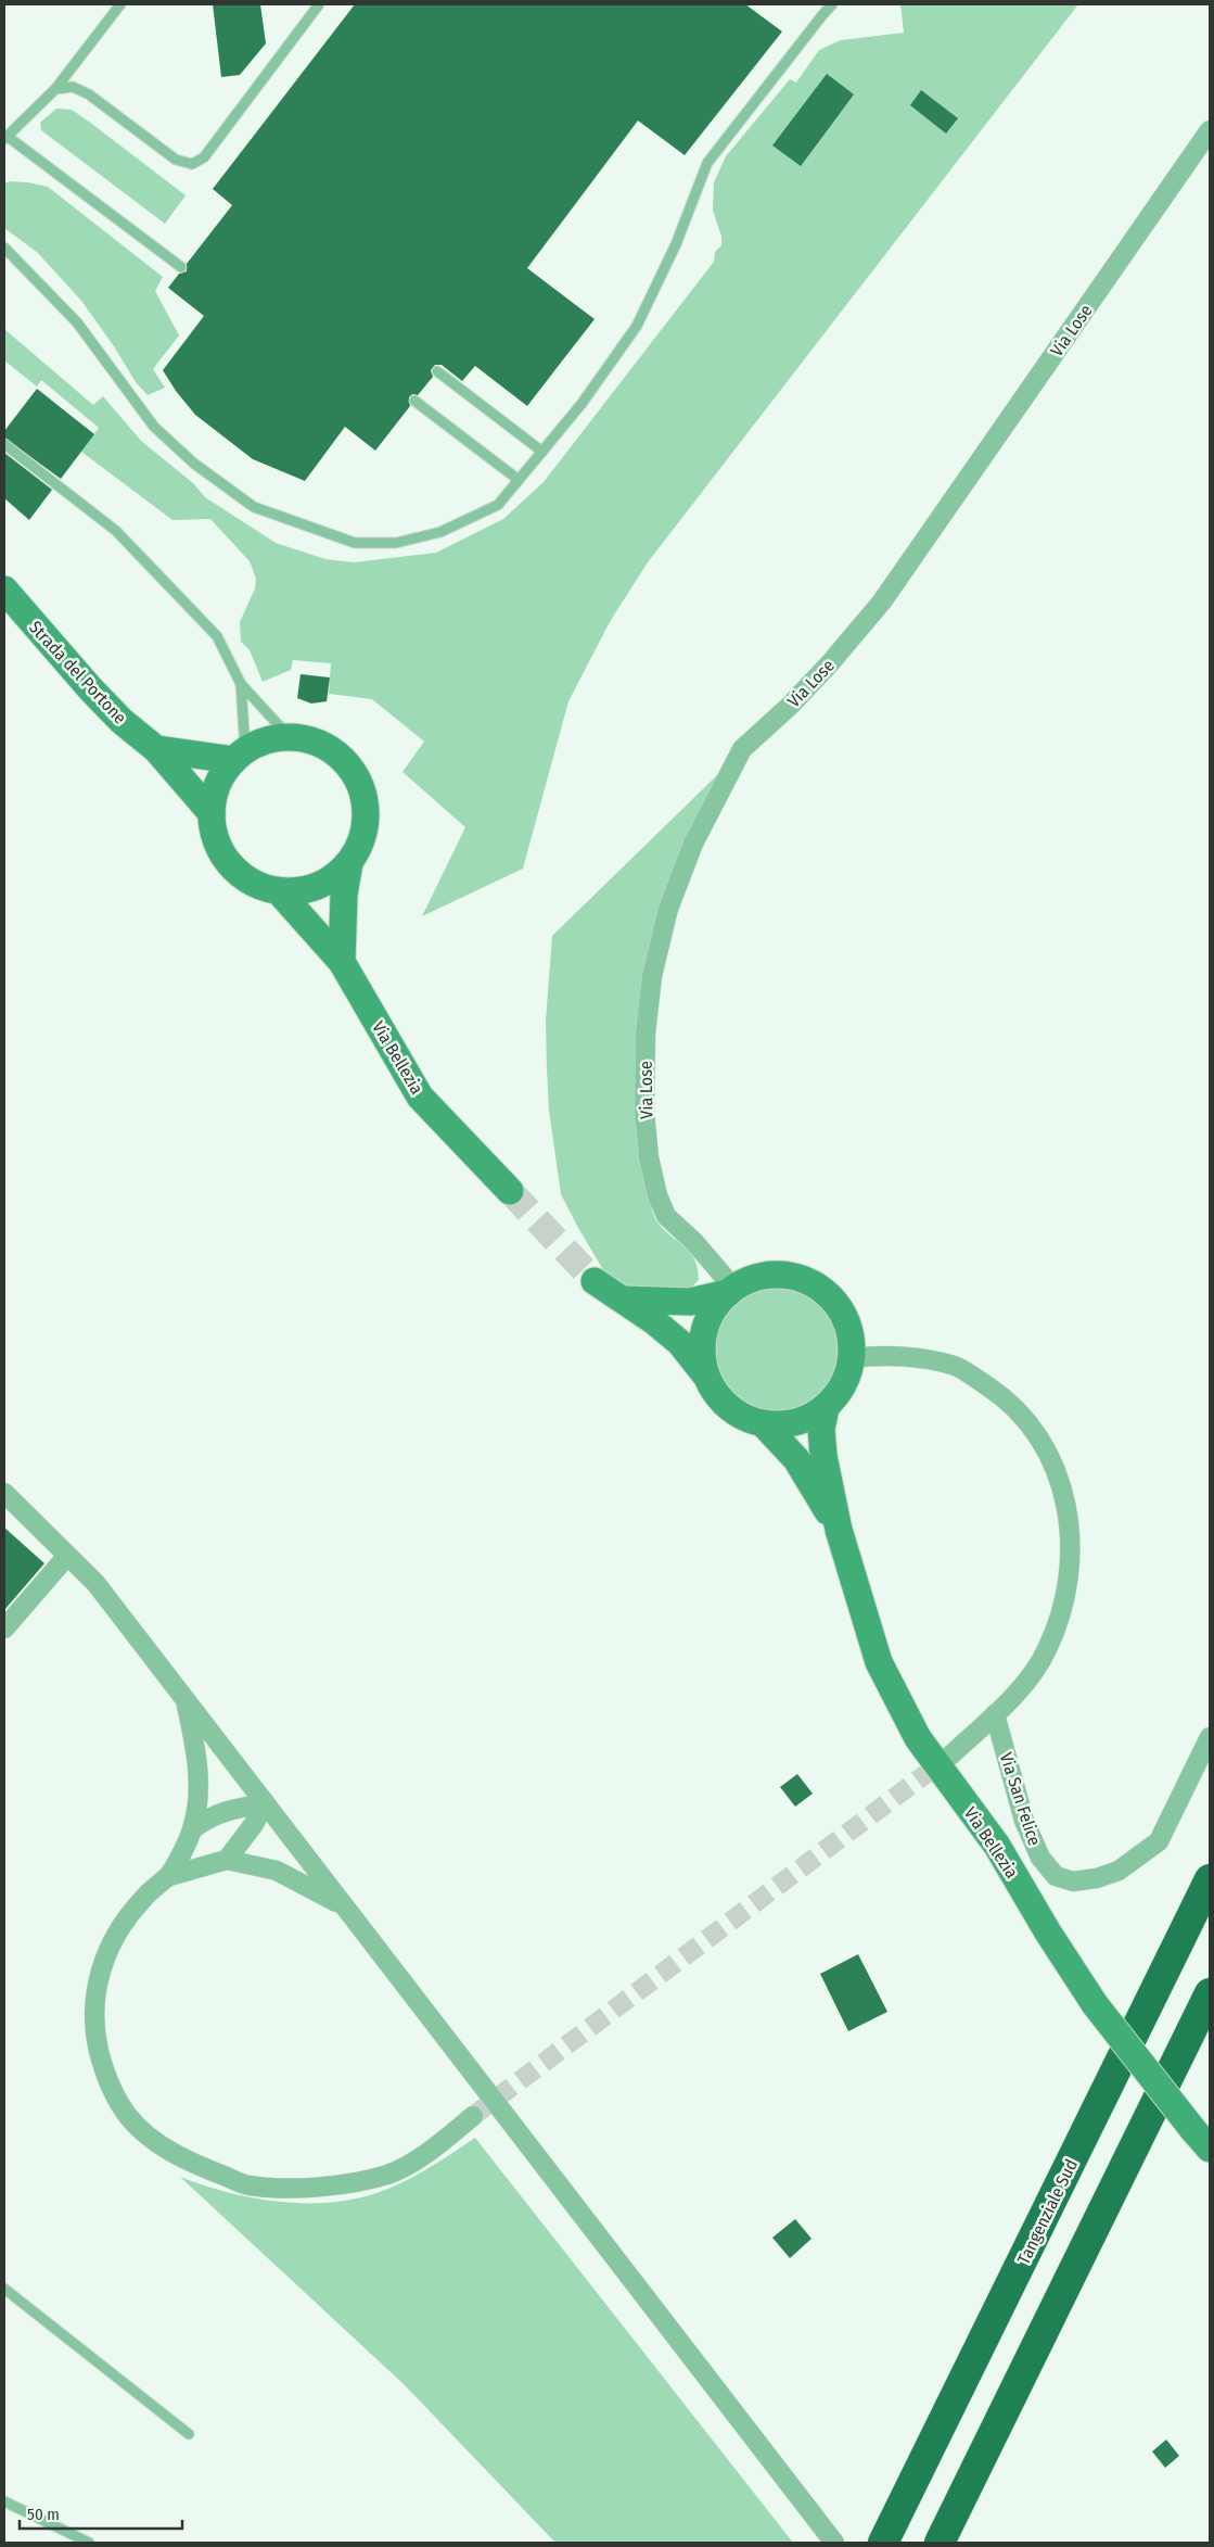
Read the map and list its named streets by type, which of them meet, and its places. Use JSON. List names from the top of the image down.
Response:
{
  "streets": {
    "highway": ["Tangenziale Sud"],
    "street": [
      "Via Lose",
      "Strada del Portone",
      "Via Bellezia",
      "Via San Felice"
    ]
  },
  "crossings": [
    ["Via Lose", "Via Bellezia"],
    ["Strada del Portone", "Via Bellezia"]
  ],
  "scale_bar": "50 m"
}
